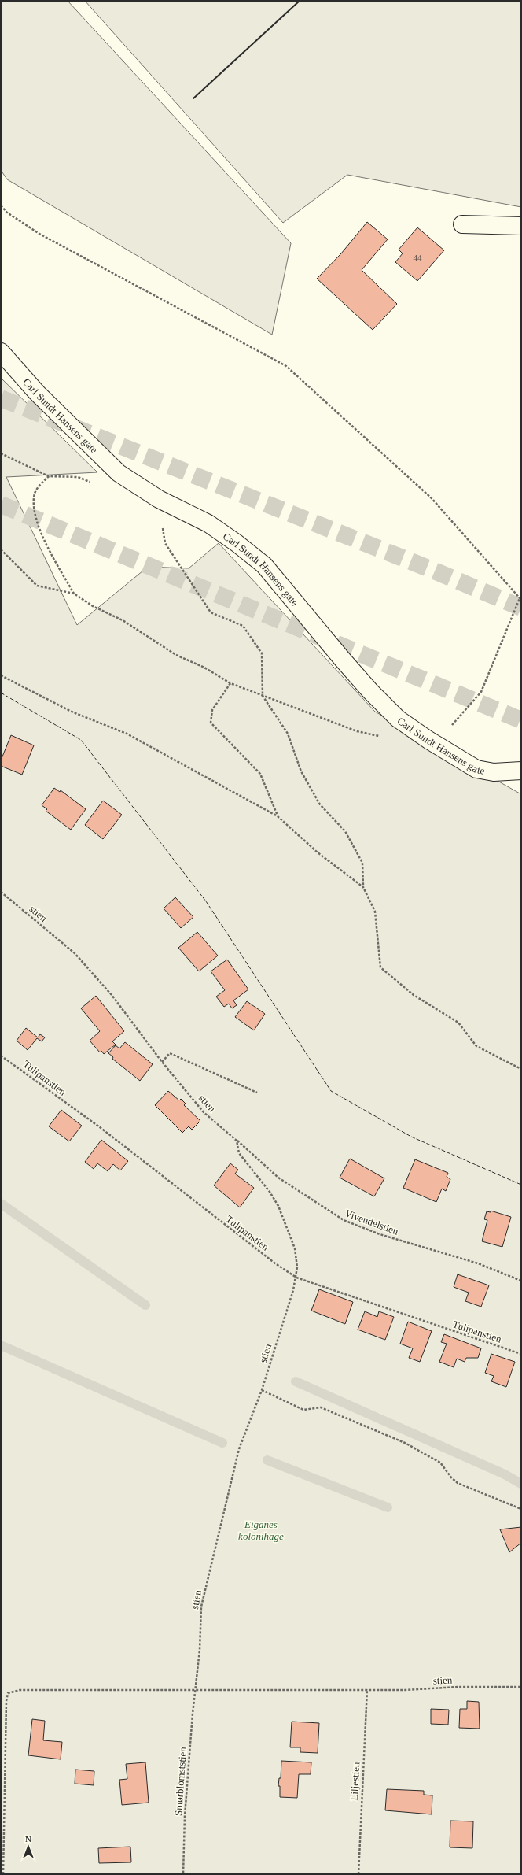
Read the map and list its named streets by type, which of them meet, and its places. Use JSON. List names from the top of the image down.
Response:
{
  "streets": {
    "street": ["Carl Sundt Hansens gate"],
    "path": [
      "stien",
      "Tulipanstien",
      "Vivendelstien",
      "Smørblomststien",
      "Liljestien"
    ]
  },
  "crossings": [
    ["stien", "Tulipanstien"],
    ["stien", "Vivendelstien"],
    ["stien", "Smørblomststien"],
    ["stien", "Liljestien"]
  ],
  "parks": ["Eiganes kolonihage"],
  "house_numbers": ["44"],
  "north": "top"
}
